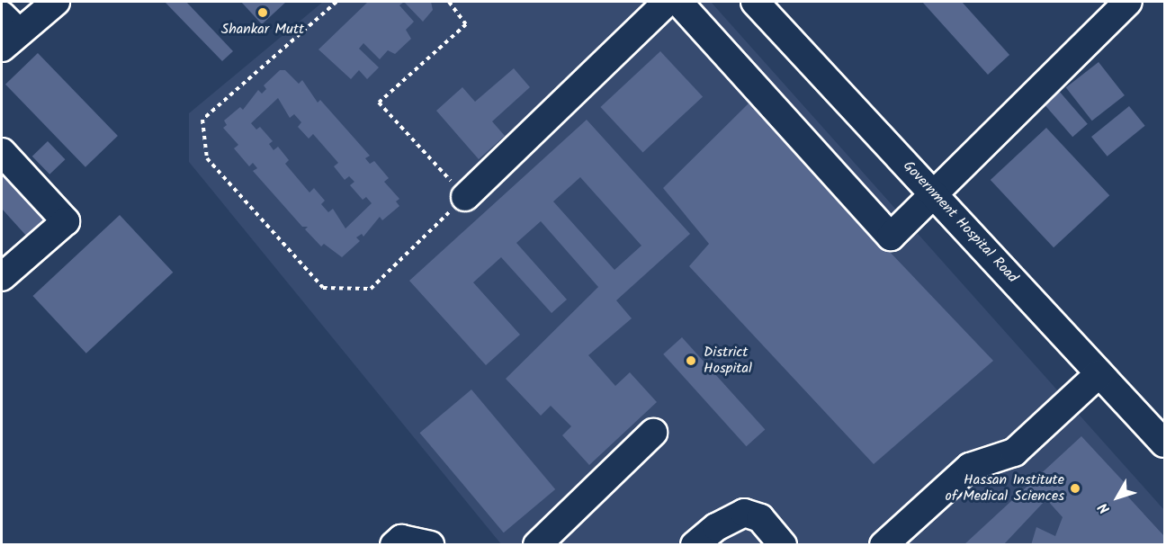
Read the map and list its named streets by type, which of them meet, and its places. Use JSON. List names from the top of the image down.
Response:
{
  "streets": {
    "street": ["Government Hospital Road"]
  },
  "places": ["Shankar Mutt", "District Hospital", "Hassan Institute of Medical Sciences"],
  "north": "bottom left"
}
